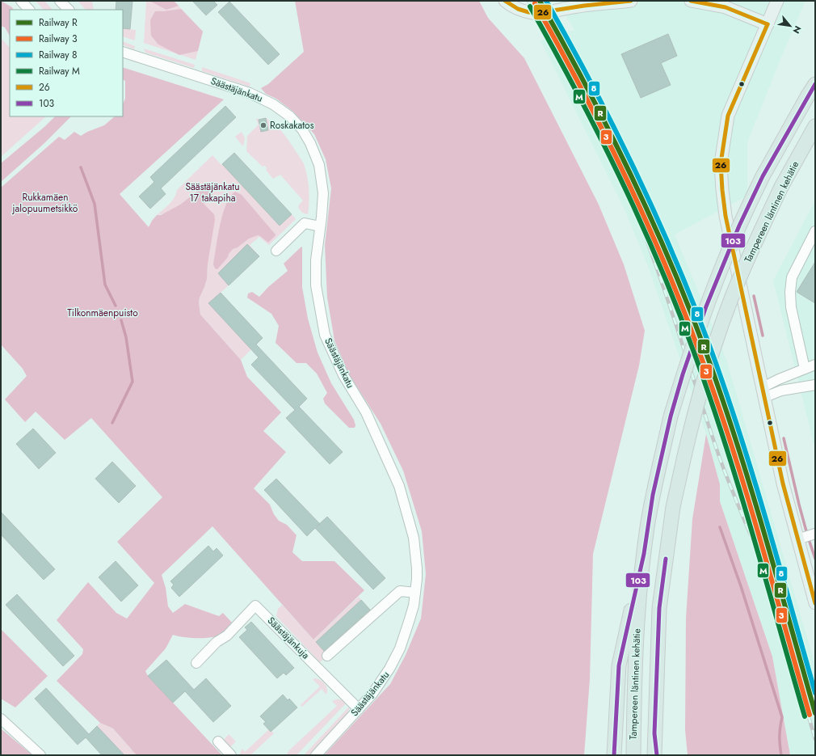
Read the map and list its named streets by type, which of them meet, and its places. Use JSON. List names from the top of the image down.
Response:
{
  "streets": {
    "highway": ["Tampereen läntinen kehätie"],
    "street": ["Säästäjänkatu", "Säästäjänkuja"]
  },
  "crossings": [
    ["Säästäjänkatu", "Säästäjänkuja"]
  ],
  "parks": ["Säästäjänkatu 17 takapiha", "Rukkamäen jalopuumetsikkö", "Tilkonmäenpuisto"],
  "places": ["Roskakatos"],
  "lines": [
    "rail line R",
    "rail line 8",
    "transit line 26",
    "rail line 3",
    "rail line M",
    "transit line 103"
  ],
  "legend": [
    "Railway R",
    "Railway 3",
    "Railway 8",
    "Railway M",
    "26",
    "103"
  ],
  "north": "bottom right"
}
